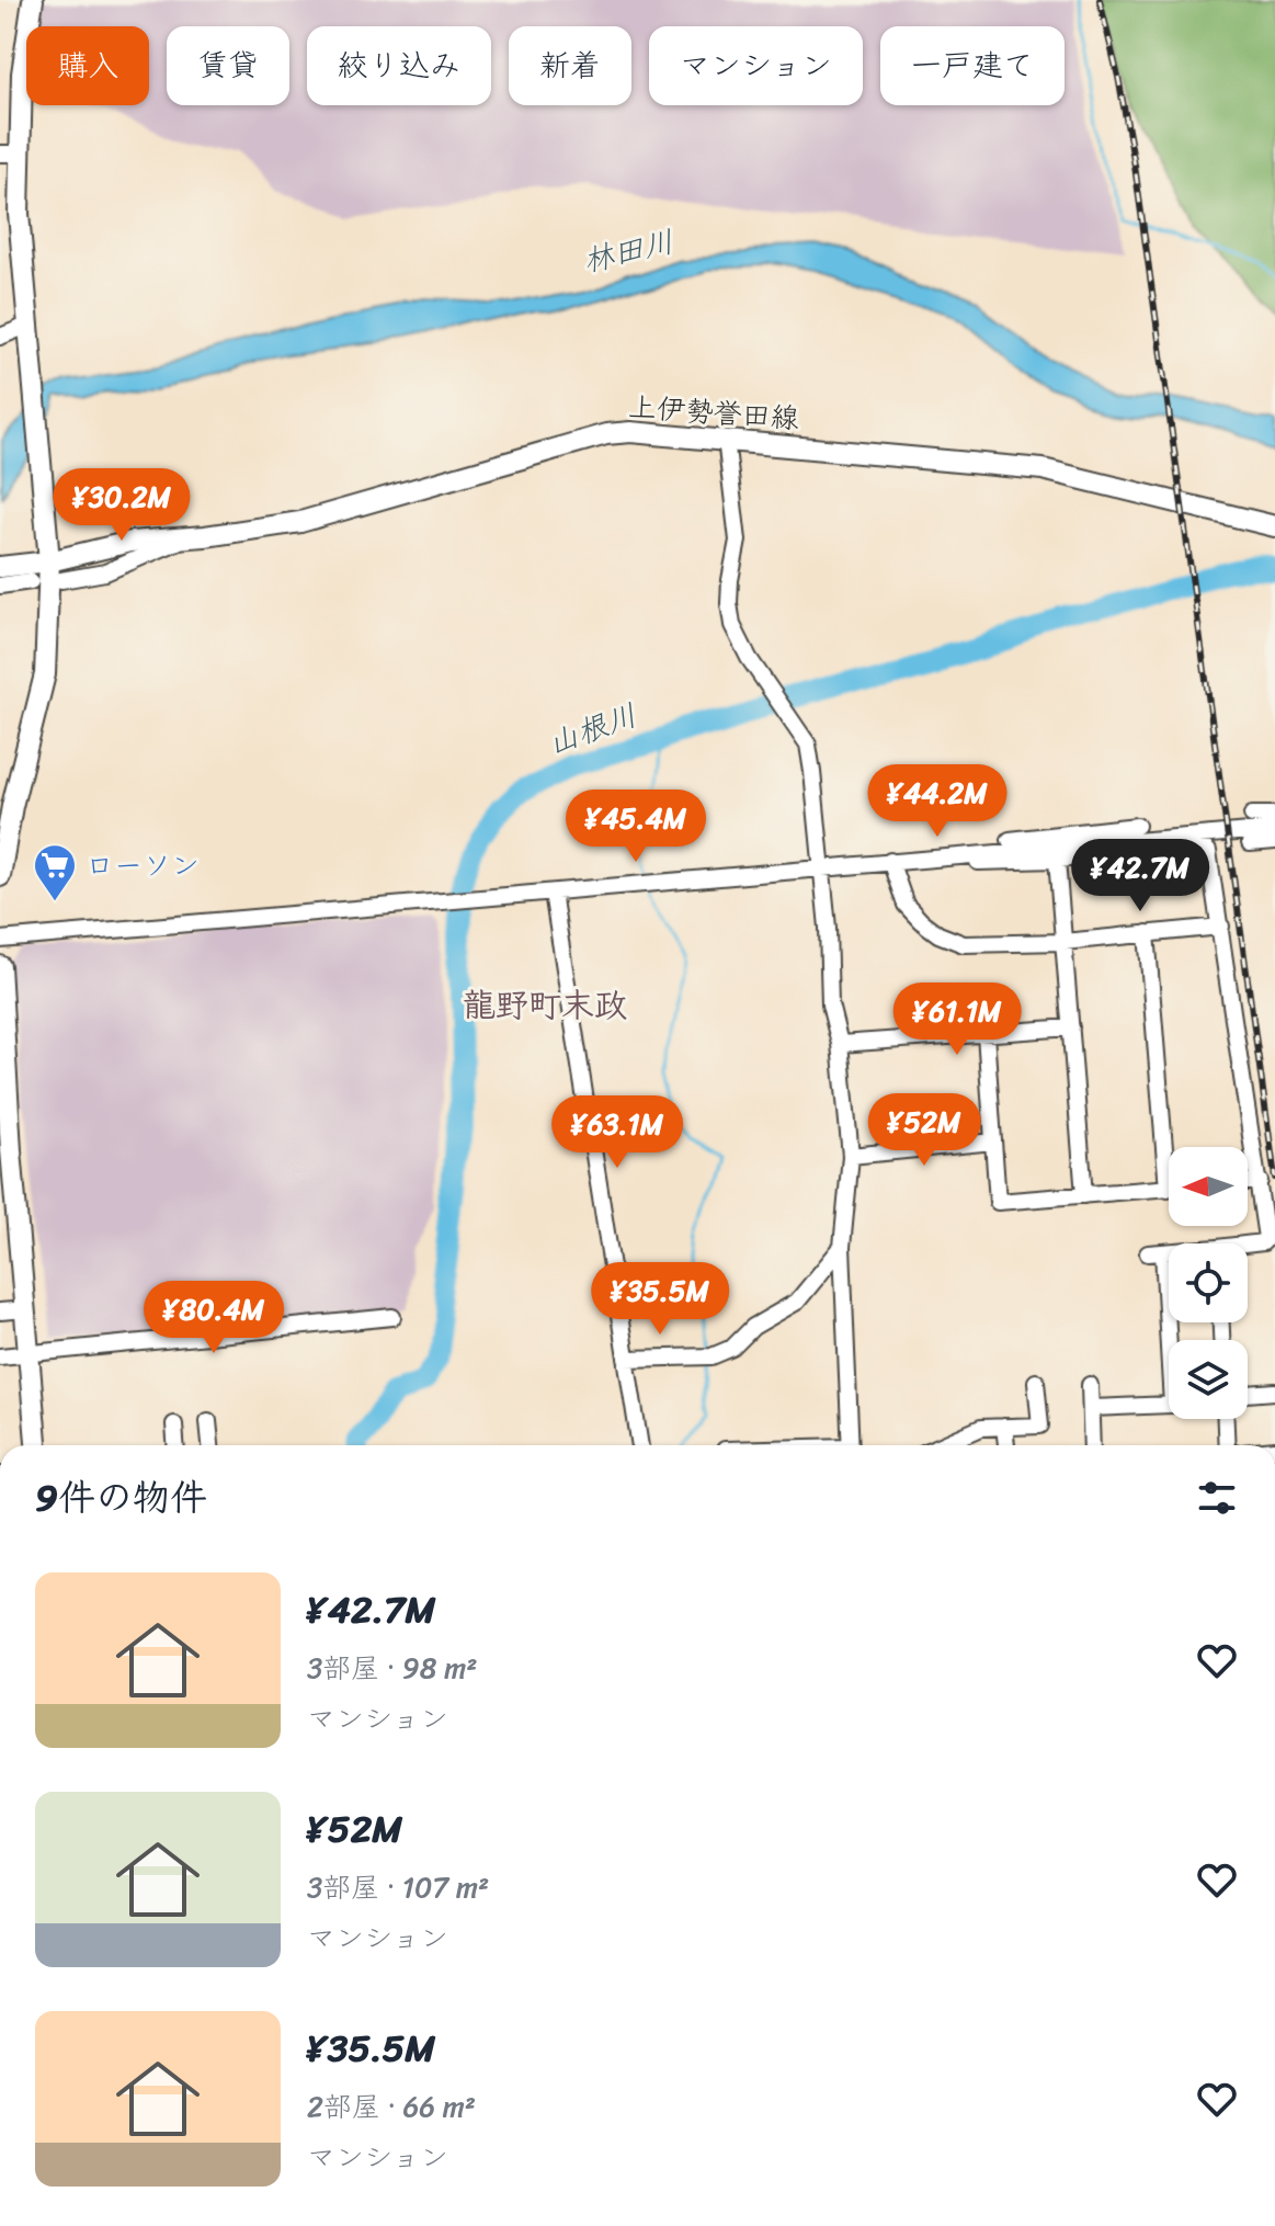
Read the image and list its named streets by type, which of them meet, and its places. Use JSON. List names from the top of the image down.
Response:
{
  "streets": {
    "main road": ["上伊勢誉田線"]
  },
  "districts": ["龍野町末政"],
  "water": ["林田川", "山根川"],
  "places": {
    "supermarket": ["ローソン"]
  },
  "north": "left",
  "page": {
    "chip": [
      "購入",
      "賃貸",
      "絞り込み",
      "新着",
      "マンション",
      "一戸建て"
    ],
    "price": [
      "¥30.2M",
      "¥44.2M",
      "¥45.4M",
      "¥42.7M",
      "¥61.1M",
      "¥52M",
      "¥63.1M",
      "¥35.5M",
      "¥80.4M"
    ],
    "heading": "9件の物件",
    "list": [
      {
        "name": "¥42.7M",
        "note": "3部屋 · 98 m² · マンション"
      },
      {
        "name": "¥52M",
        "note": "3部屋 · 107 m² · マンション"
      },
      {
        "name": "¥35.5M",
        "note": "2部屋 · 66 m² · マンション"
      }
    ]
  }
}
